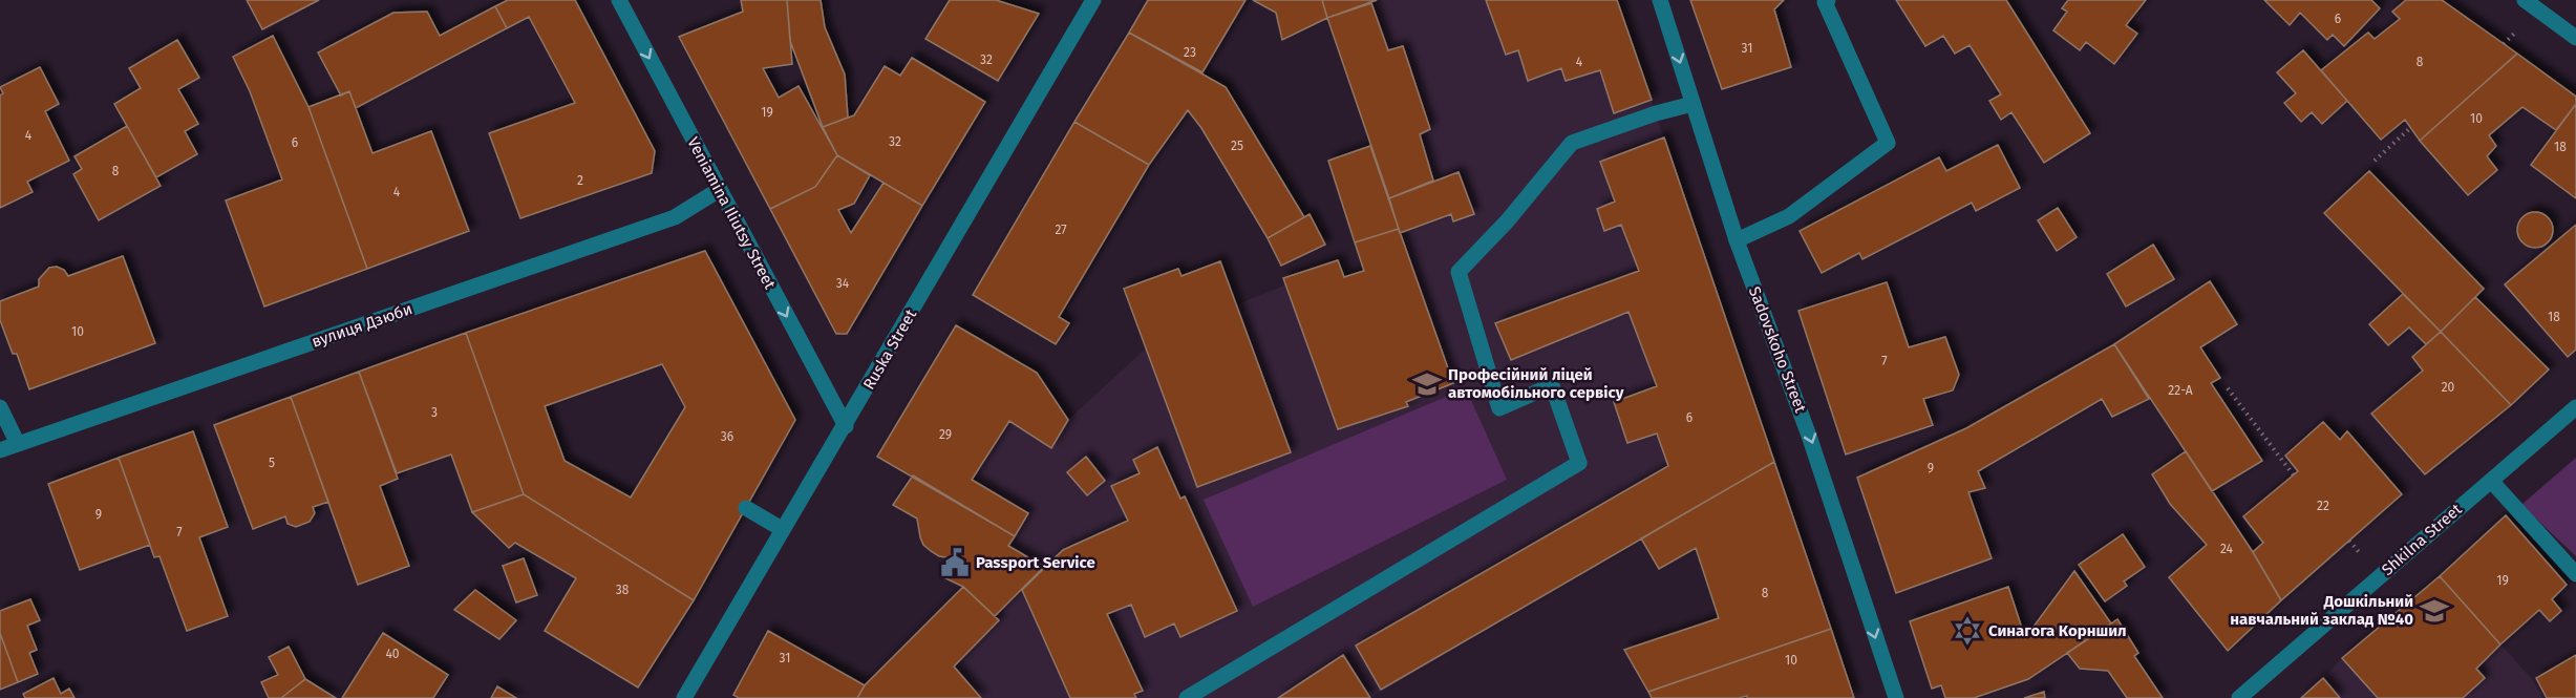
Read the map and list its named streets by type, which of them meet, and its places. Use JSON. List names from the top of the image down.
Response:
{
  "streets": {
    "street": [
      "Veniamina Iliutsy Street",
      "вулиця Дзюби",
      "Ruska Street",
      "Sadovskoho Street",
      "Shkilna Street"
    ]
  },
  "crossings": [
    ["Veniamina Iliutsy Street", "вулиця Дзюби"],
    ["Veniamina Iliutsy Street", "Ruska Street"]
  ],
  "one_way": ["Veniamina Iliutsy Street", "Sadovskoho Street"],
  "places": {
    "school or university": ["Професійний ліцей автомобільного сервісу", "Дошкільний навчальний заклад №40"],
    "public building": ["Passport Service"],
    "synagogue": ["Синагога Корншил"]
  },
  "house_numbers": [
    "6",
    "31",
    "23",
    "32",
    "4",
    "8",
    "19",
    "10",
    "4",
    "32",
    "6",
    "25",
    "18",
    "8",
    "2",
    "4",
    "27",
    "34",
    "18",
    "10",
    "7",
    "20",
    "22-А",
    "3",
    "6",
    "29",
    "36",
    "5",
    "9",
    "22",
    "9",
    "7",
    "24",
    "19",
    "38",
    "8",
    "40",
    "31",
    "10"
  ]
}
